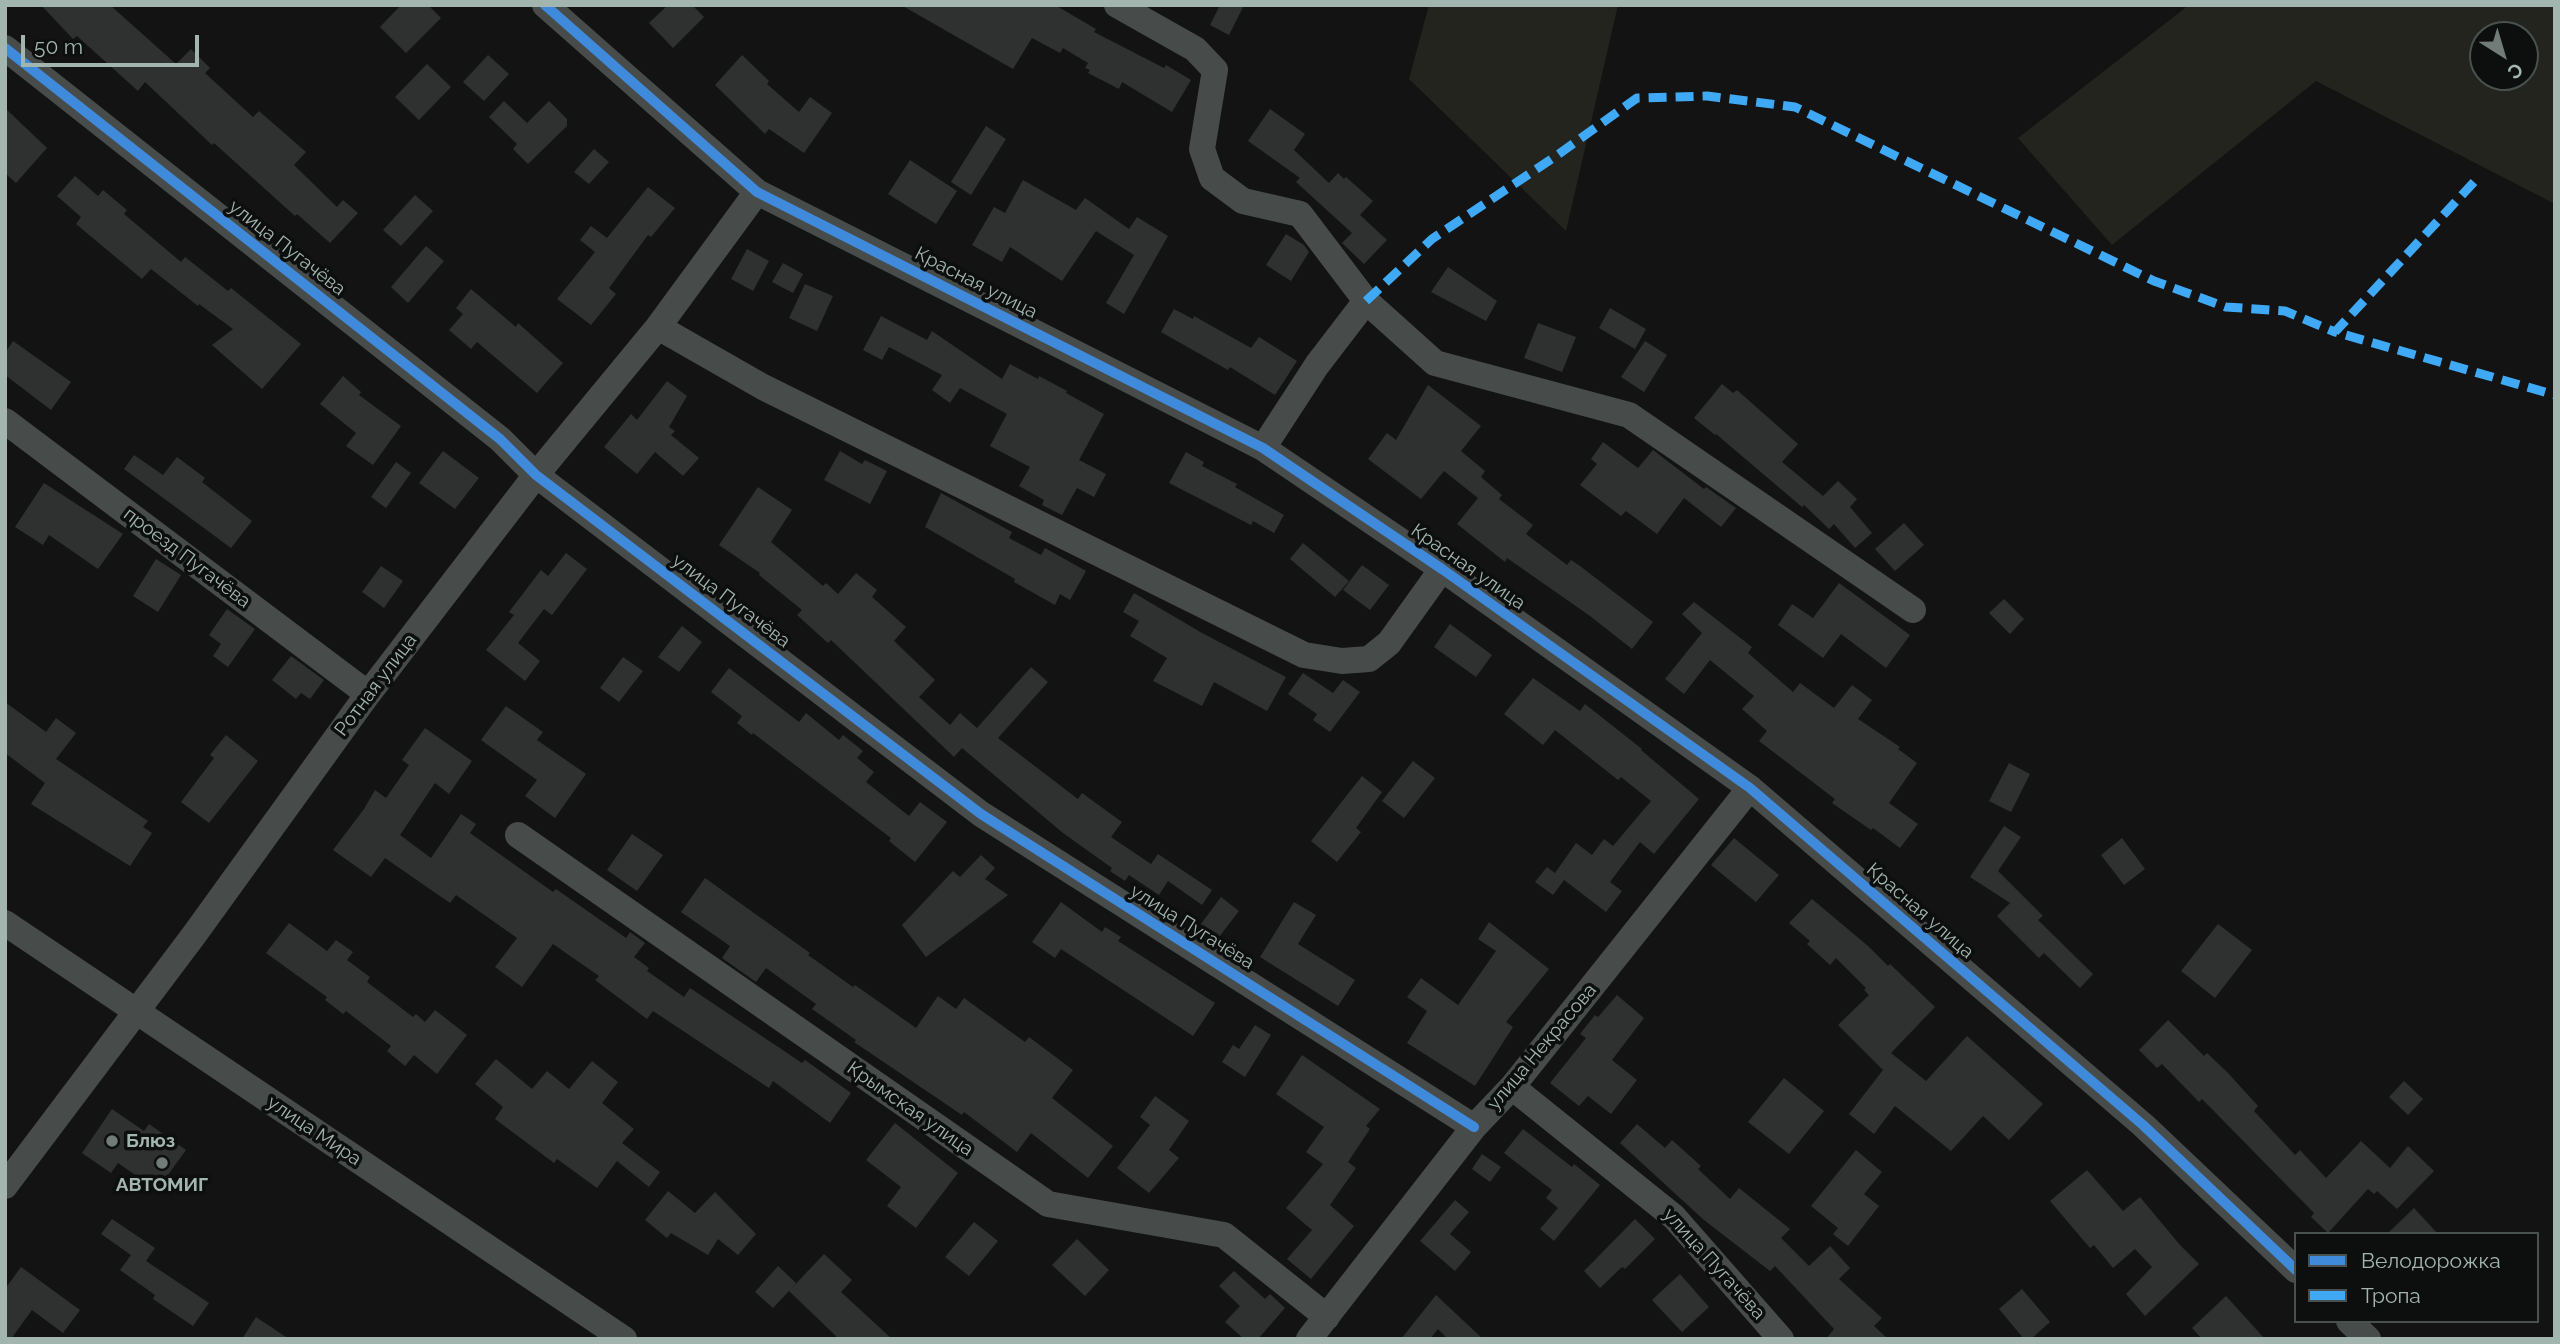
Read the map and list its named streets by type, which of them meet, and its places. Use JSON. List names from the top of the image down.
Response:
{
  "streets": {
    "street": [
      "улица Пугачёва",
      "Красная улица",
      "проезд Пугачёва",
      "Ротная улица",
      "улица Некрасова",
      "Крымская улица",
      "улица Мира"
    ]
  },
  "crossings": [
    ["улица Пугачёва", "Ротная улица"],
    ["улица Пугачёва", "улица Некрасова"],
    ["Красная улица", "Ротная улица"],
    ["Красная улица", "улица Некрасова"],
    ["проезд Пугачёва", "Ротная улица"],
    ["Ротная улица", "улица Мира"],
    ["улица Некрасова", "Крымская улица"]
  ],
  "places": ["Блюз", "АВТОМИГ"],
  "legend": ["Велодорожка", "Тропа"],
  "scale_bar": "50 m",
  "north": "bottom right"
}
